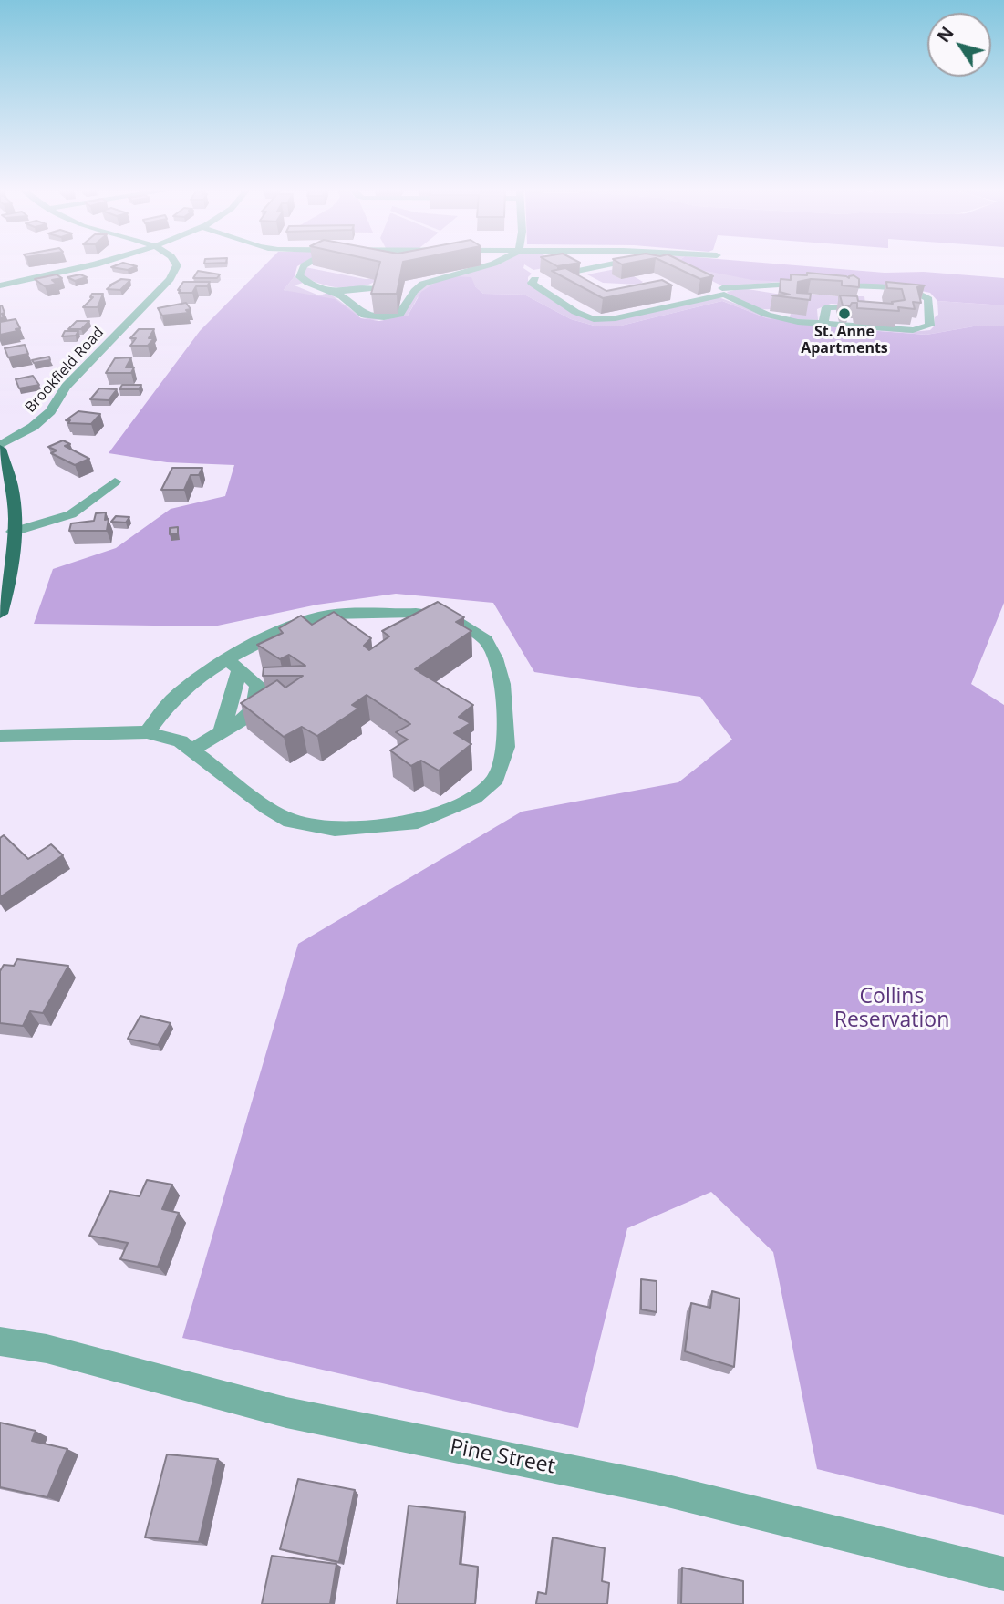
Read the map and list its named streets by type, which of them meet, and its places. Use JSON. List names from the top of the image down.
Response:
{
  "streets": {
    "street": ["Brookfield Road", "Pine Street"]
  },
  "parks": ["Collins Reservation"],
  "places": ["St. Anne Apartments"],
  "north": "top left"
}
